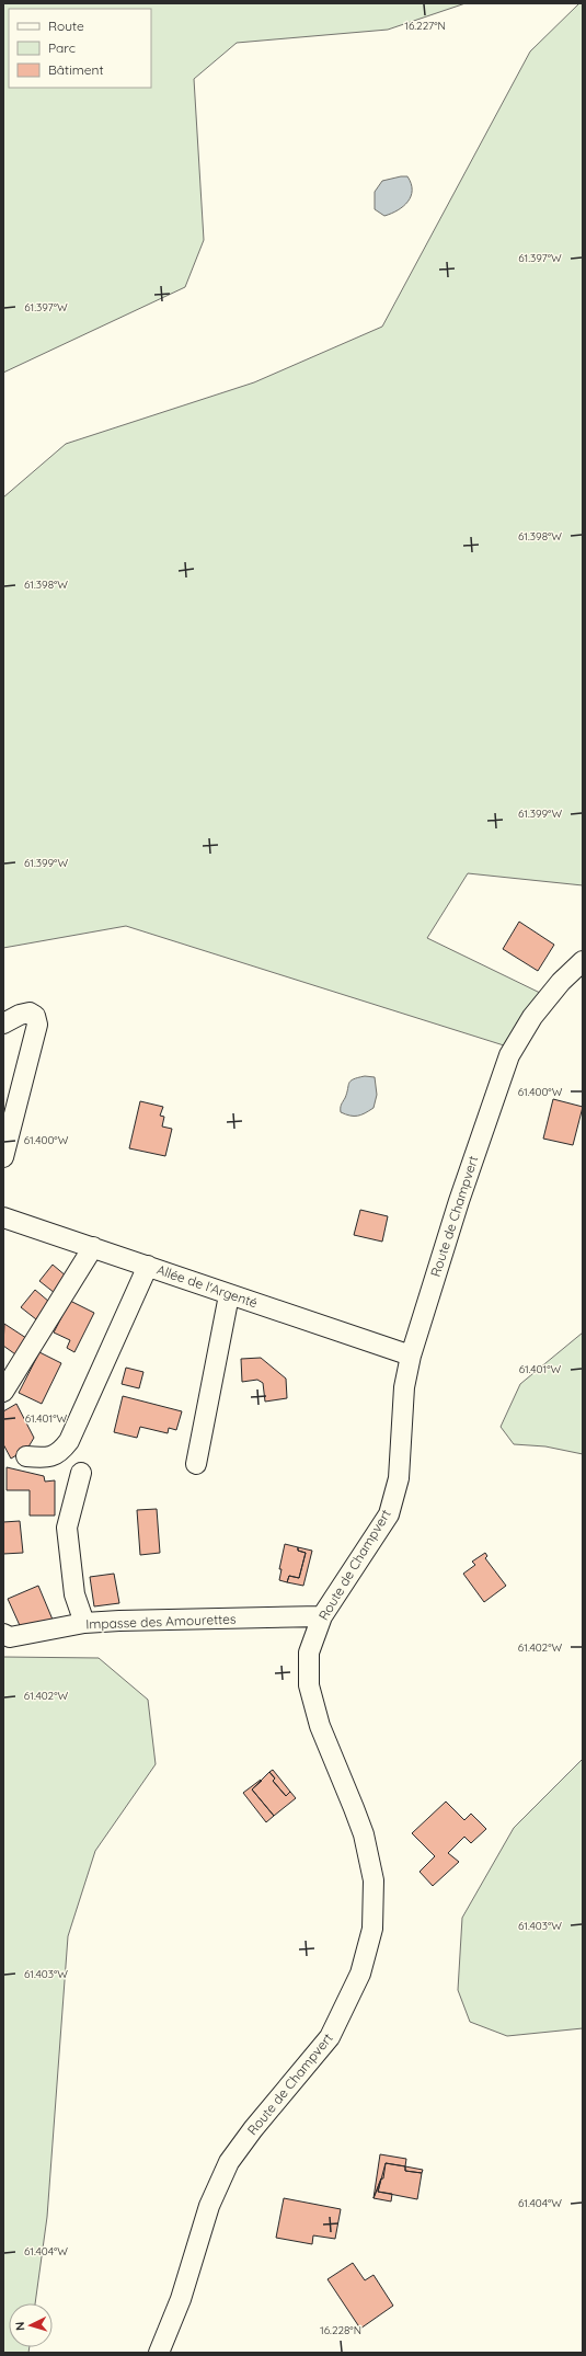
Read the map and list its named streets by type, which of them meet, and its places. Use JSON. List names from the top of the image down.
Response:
{
  "streets": {
    "street": ["Route de Champvert", "Allée de l'Argenté", "Impasse des Amourettes"]
  },
  "crossings": [
    ["Route de Champvert", "Allée de l'Argenté"],
    ["Route de Champvert", "Impasse des Amourettes"]
  ],
  "legend": ["Route", "Parc", "Bâtiment"],
  "north": "left",
  "coordinates": [
    "16.227°N",
    "61.397°W",
    "61.398°W",
    "61.399°W",
    "61.400°W",
    "61.401°W",
    "61.402°W",
    "61.403°W",
    "61.404°W",
    "16.228°N"
  ]
}
